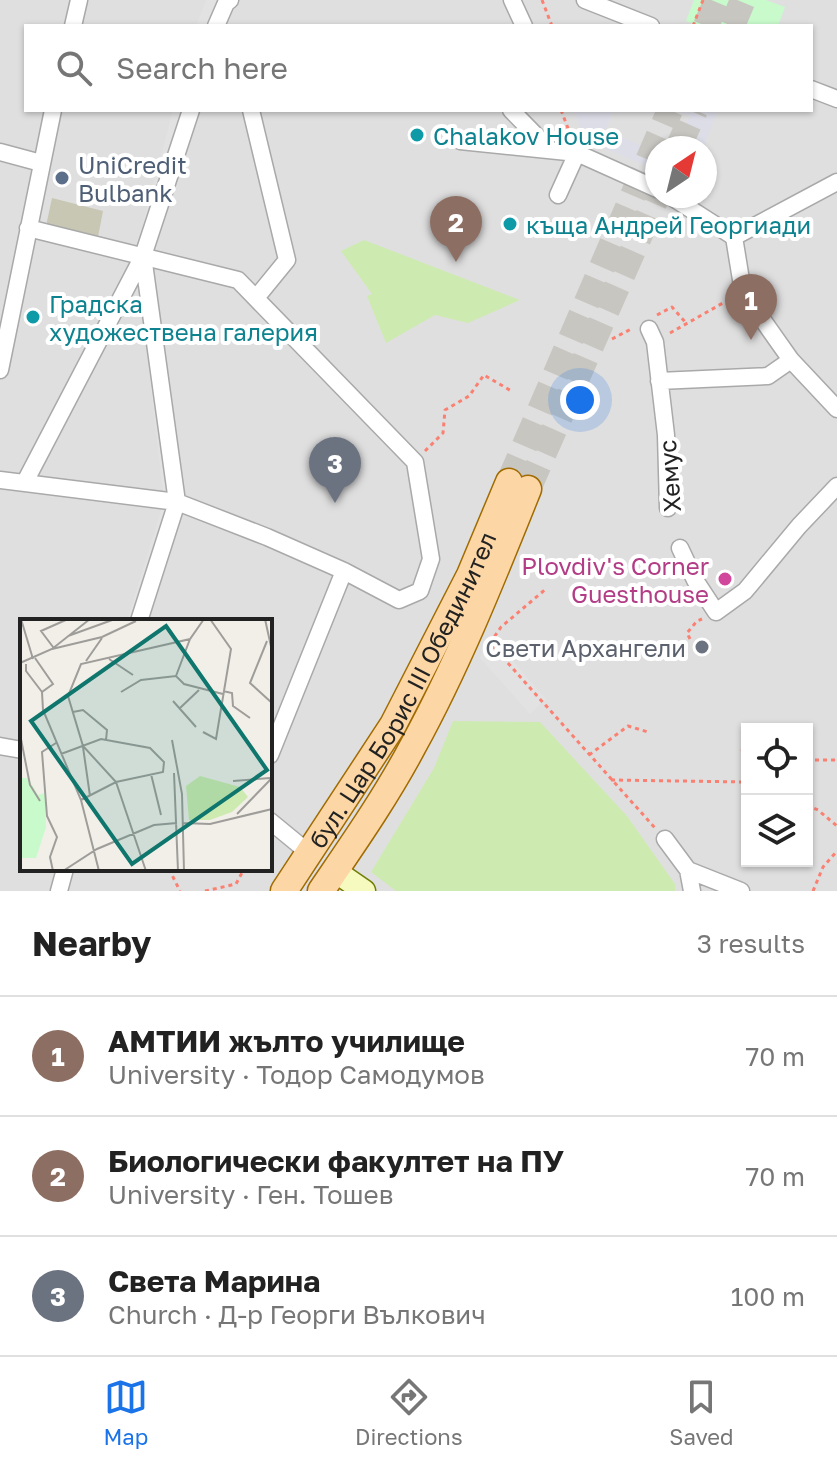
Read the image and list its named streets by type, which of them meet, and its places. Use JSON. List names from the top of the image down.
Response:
{
  "streets": {
    "main road": ["бул. Цар Борис III Обединител"],
    "street": ["Хемус"]
  },
  "places": [
    "Chalakov House",
    "UniCredit Bulbank",
    "къща Андрей Георгиади",
    "Градска художествена галерия",
    "Plovdiv's Corner Guesthouse",
    "Свети Архангели"
  ],
  "north": "top right",
  "page": {
    "search": "Search here",
    "pins": ["2", "1", "3"],
    "heading": ["Nearby", "3 results"],
    "list": [
      {
        "mark": "1",
        "name": "АМТИИ жълто училище",
        "note": "University · Тодор Самодумов",
        "value": "70 m"
      },
      {
        "mark": "2",
        "name": "Биологически факултет на ПУ",
        "note": "University · Ген. Тошев",
        "value": "70 m"
      },
      {
        "mark": "3",
        "name": "Света Марина",
        "note": "Church · Д-р Георги Вълкович",
        "value": "100 m"
      }
    ],
    "nav": ["Map", "Directions", "Saved"]
  }
}
